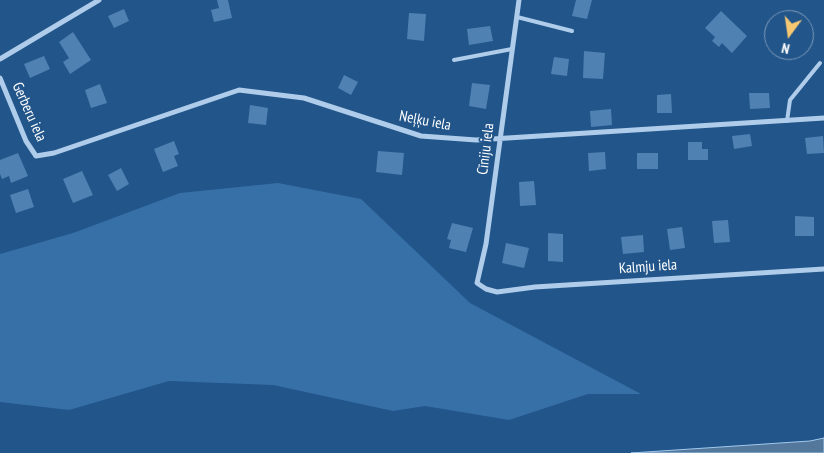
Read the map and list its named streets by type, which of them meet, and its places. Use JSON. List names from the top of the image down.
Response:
{
  "streets": {
    "street": [
      "Gerberu iela",
      "Neļķu iela",
      "Cīniju iela",
      "Kalmju iela"
    ]
  },
  "crossings": [
    ["Gerberu iela", "Neļķu iela"],
    ["Neļķu iela", "Cīniju iela"],
    ["Cīniju iela", "Kalmju iela"]
  ],
  "north": "bottom"
}
